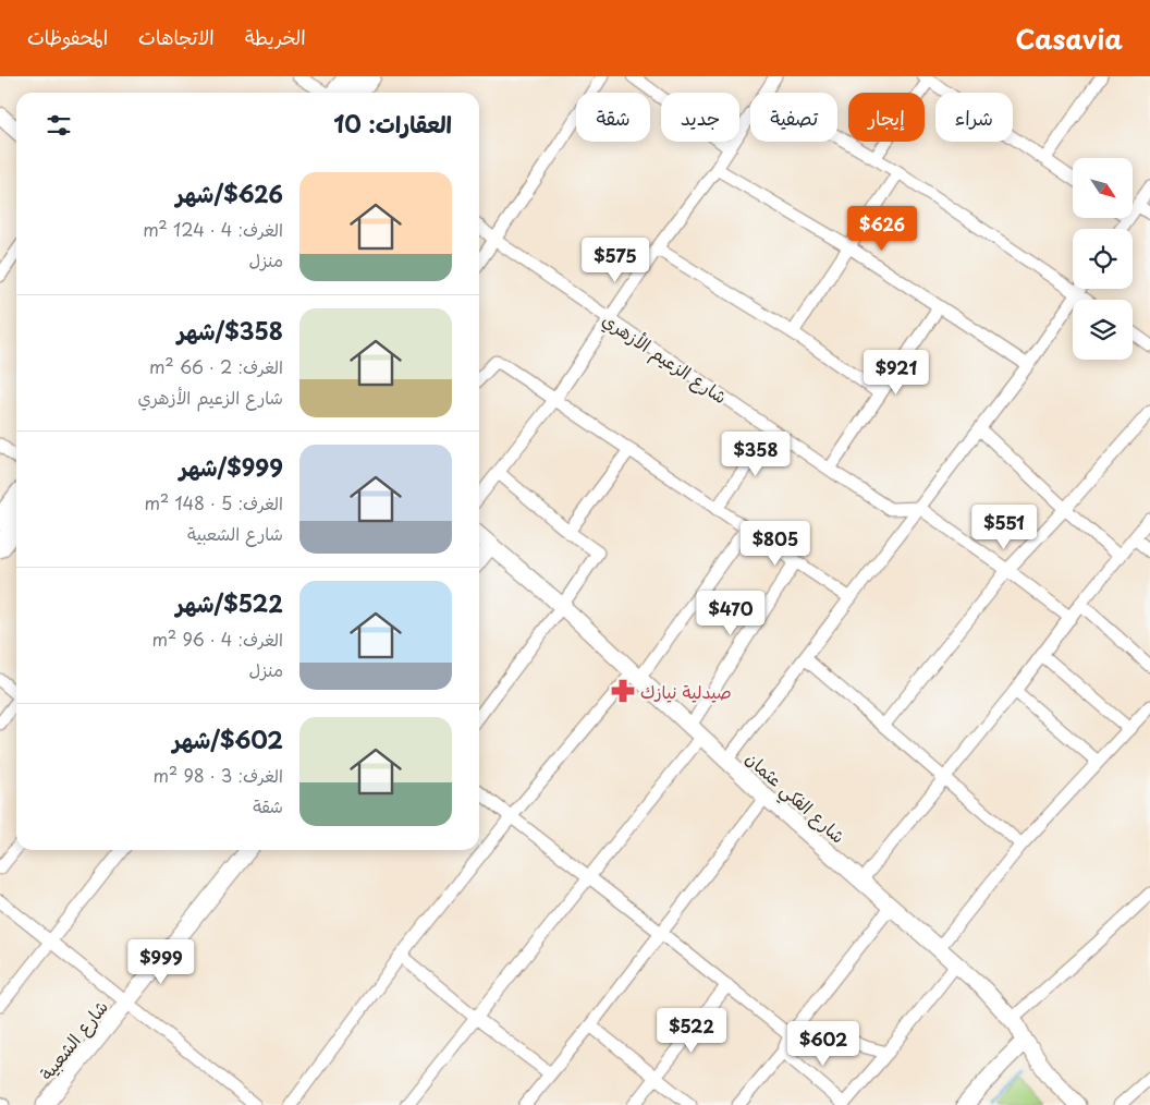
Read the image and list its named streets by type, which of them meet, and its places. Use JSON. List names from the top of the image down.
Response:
{
  "streets": {
    "street": ["شارع الزعيم الأزهري", "شارع الفكي عثمان", "شارع الشعبية"]
  },
  "places": {
    "pharmacy": ["صيدلية نيازك"]
  },
  "north": "bottom right",
  "page": {
    "header": "Casavia",
    "nav": ["الخريطة", "الاتجاهات", "المحفوظات"],
    "chip": [
      "شراء",
      "إيجار",
      "تصفية",
      "جديد",
      "شقة"
    ],
    "heading": "العقارات: 10",
    "list": [
      {
        "name": "$626/شهر",
        "note": "الغرف: 4 · 124 m² · منزل"
      },
      {
        "name": "$358/شهر",
        "note": "الغرف: 2 · 66 m² · شارع الزعيم الأزهري"
      },
      {
        "name": "$999/شهر",
        "note": "الغرف: 5 · 148 m² · شارع الشعبية"
      },
      {
        "name": "$522/شهر",
        "note": "الغرف: 4 · 96 m² · منزل"
      },
      {
        "name": "$602/شهر",
        "note": "الغرف: 3 · 98 m² · شقة"
      }
    ],
    "price": [
      "$626",
      "$575",
      "$921",
      "$358",
      "$551",
      "$805",
      "$470",
      "$999",
      "$522",
      "$602"
    ]
  }
}
